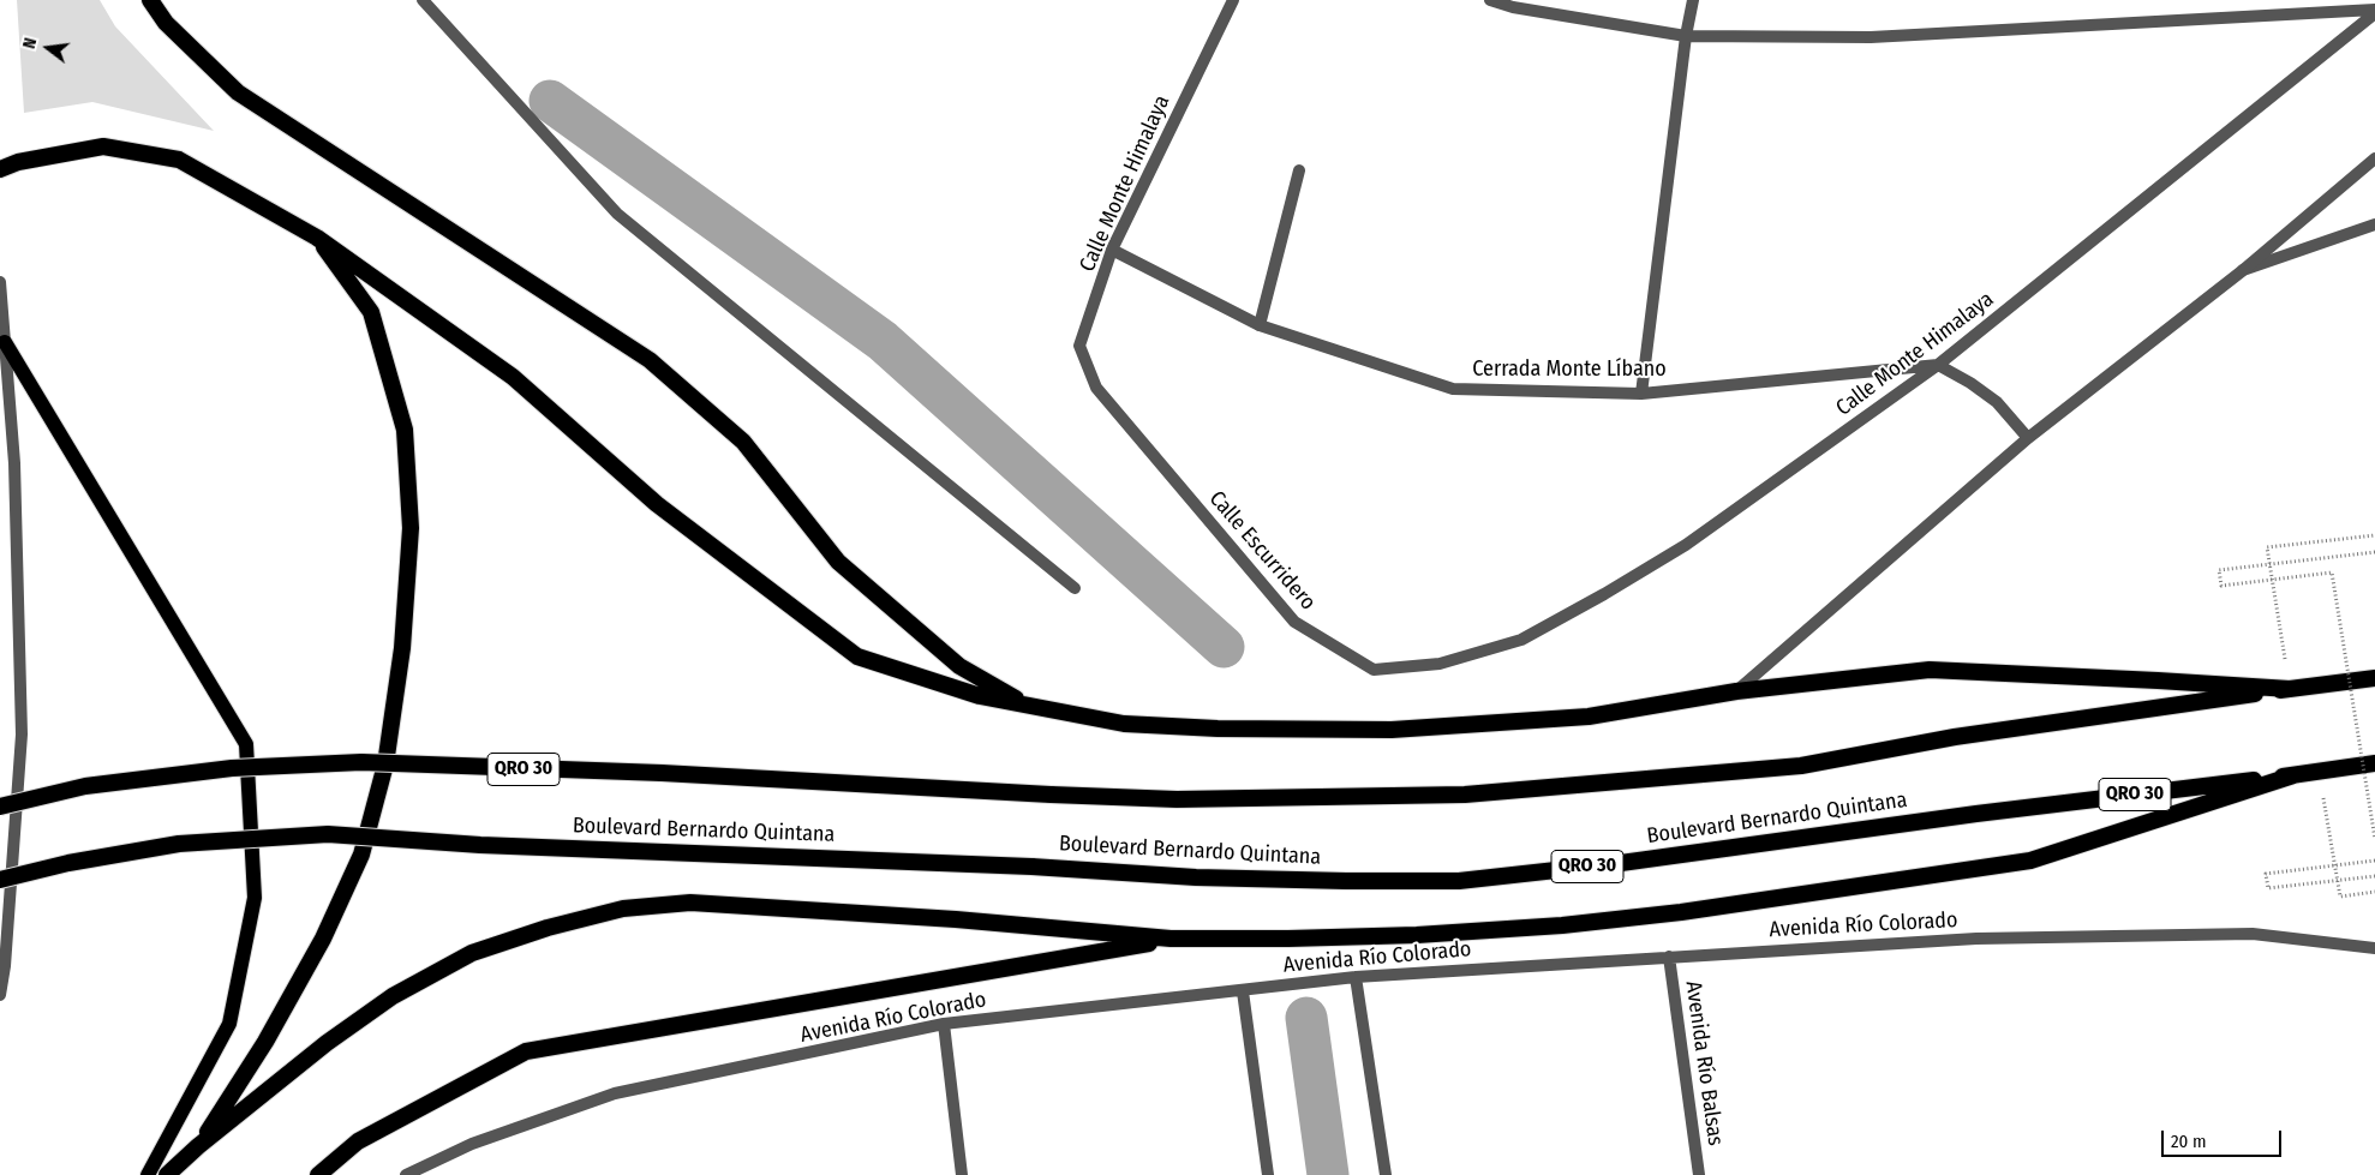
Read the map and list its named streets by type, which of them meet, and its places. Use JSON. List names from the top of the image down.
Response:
{
  "streets": {
    "highway": ["QRO 30", "Boulevard Bernardo Quintana"],
    "street": [
      "Calle Monte Himalaya",
      "Cerrada Monte Líbano",
      "Calle Escurridero",
      "Avenida Río Colorado",
      "Avenida Río Balsas"
    ]
  },
  "crossings": [
    ["Calle Monte Himalaya", "Cerrada Monte Líbano"],
    ["Calle Monte Himalaya", "Calle Escurridero"],
    ["Avenida Río Colorado", "Avenida Río Balsas"]
  ],
  "scale_bar": "20 m",
  "north": "left"
}
